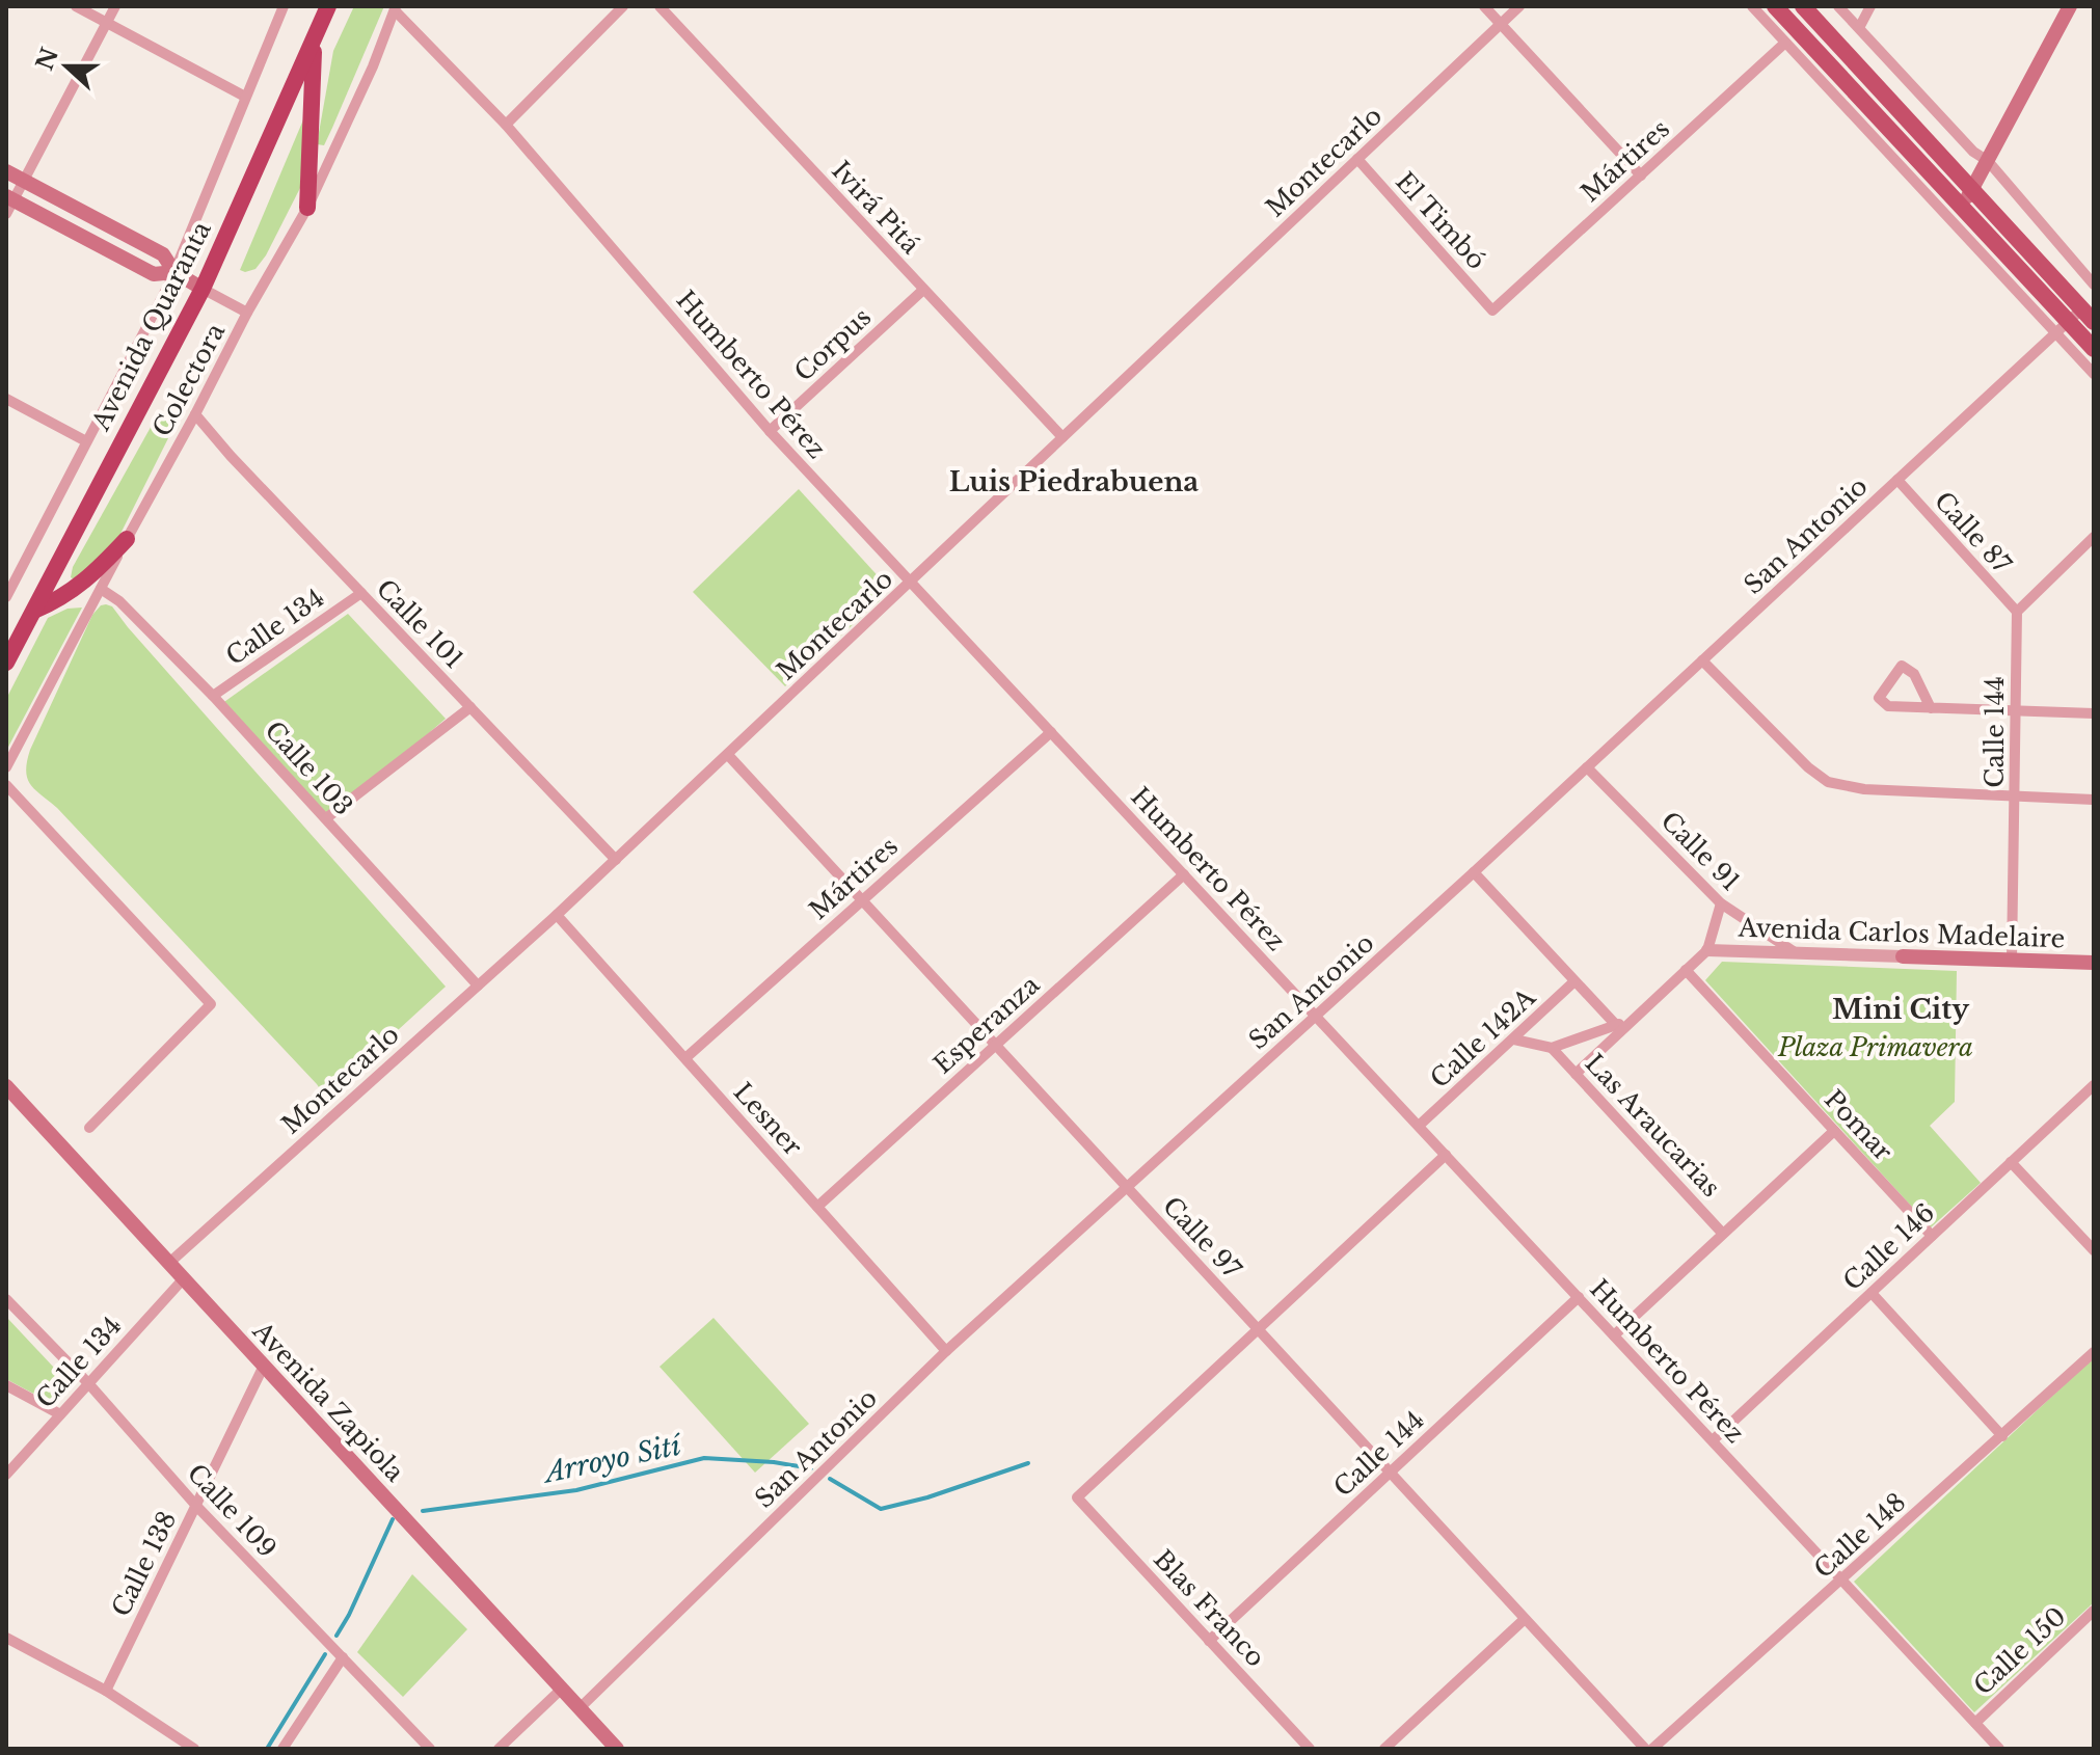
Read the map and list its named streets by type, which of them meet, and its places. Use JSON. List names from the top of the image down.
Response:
{
  "streets": {
    "highway": ["Avenida Quaranta"],
    "main road": ["Avenida Carlos Madelaire", "Avenida Zapiola"],
    "street": [
      "Mártires",
      "Montecarlo",
      "Ivirá Pitá",
      "El Timbó",
      "Corpus",
      "Humberto Pérez",
      "Colectora",
      "Calle 87",
      "San Antonio",
      "Calle 101",
      "Calle 134",
      "Calle 144",
      "Calle 103",
      "Calle 91",
      "Esperanza",
      "Calle 142A",
      "Lesner",
      "Las Araucarias",
      "Pomar",
      "Calle 97",
      "Calle 146",
      "Calle 109",
      "Calle 148",
      "Calle 138",
      "Blas Franco",
      "Calle 150"
    ]
  },
  "crossings": [
    ["Mártires", "El Timbó"],
    ["Mártires", "Humberto Pérez"],
    ["Mártires", "Lesner"],
    ["Mártires", "Calle 97"],
    ["Montecarlo", "Ivirá Pitá"],
    ["Montecarlo", "El Timbó"],
    ["Montecarlo", "Humberto Pérez"],
    ["Montecarlo", "Calle 101"],
    ["Montecarlo", "Calle 103"],
    ["Montecarlo", "Lesner"],
    ["Montecarlo", "Calle 97"],
    ["Montecarlo", "Avenida Zapiola"],
    ["Ivirá Pitá", "Corpus"],
    ["Corpus", "Humberto Pérez"],
    ["Humberto Pérez", "Colectora"],
    ["Humberto Pérez", "San Antonio"],
    ["Humberto Pérez", "Calle 144"],
    ["Humberto Pérez", "Esperanza"],
    ["Humberto Pérez", "Calle 142A"],
    ["Humberto Pérez", "Calle 146"],
    ["Humberto Pérez", "Calle 148"],
    ["Humberto Pérez", "Calle 150"],
    ["Colectora", "Calle 101"],
    ["Colectora", "Calle 103"],
    ["Calle 87", "San Antonio"],
    ["Calle 87", "Calle 144"],
    ["San Antonio", "Calle 91"],
    ["San Antonio", "Lesner"],
    ["San Antonio", "Las Araucarias"],
    ["San Antonio", "Calle 97"],
    ["San Antonio", "Avenida Zapiola"],
    ["Calle 101", "Calle 134"],
    ["Calle 134", "Calle 103"],
    ["Calle 134", "Avenida Zapiola"],
    ["Calle 134", "Calle 109"],
    ["Calle 144", "Avenida Carlos Madelaire"],
    ["Calle 144", "Calle 97"],
    ["Calle 144", "Blas Franco"],
    ["Calle 91", "Avenida Carlos Madelaire"],
    ["Esperanza", "Lesner"],
    ["Esperanza", "Calle 97"],
    ["Calle 142A", "Las Araucarias"],
    ["Pomar", "Calle 146"],
    ["Calle 97", "Blas Franco"],
    ["Avenida Zapiola", "Calle 138"],
    ["Calle 109", "Calle 138"]
  ],
  "districts": ["Luis Piedrabuena", "Mini City"],
  "water": ["Arroyo Sití"],
  "parks": ["Plaza Primavera"],
  "north": "left"
}
